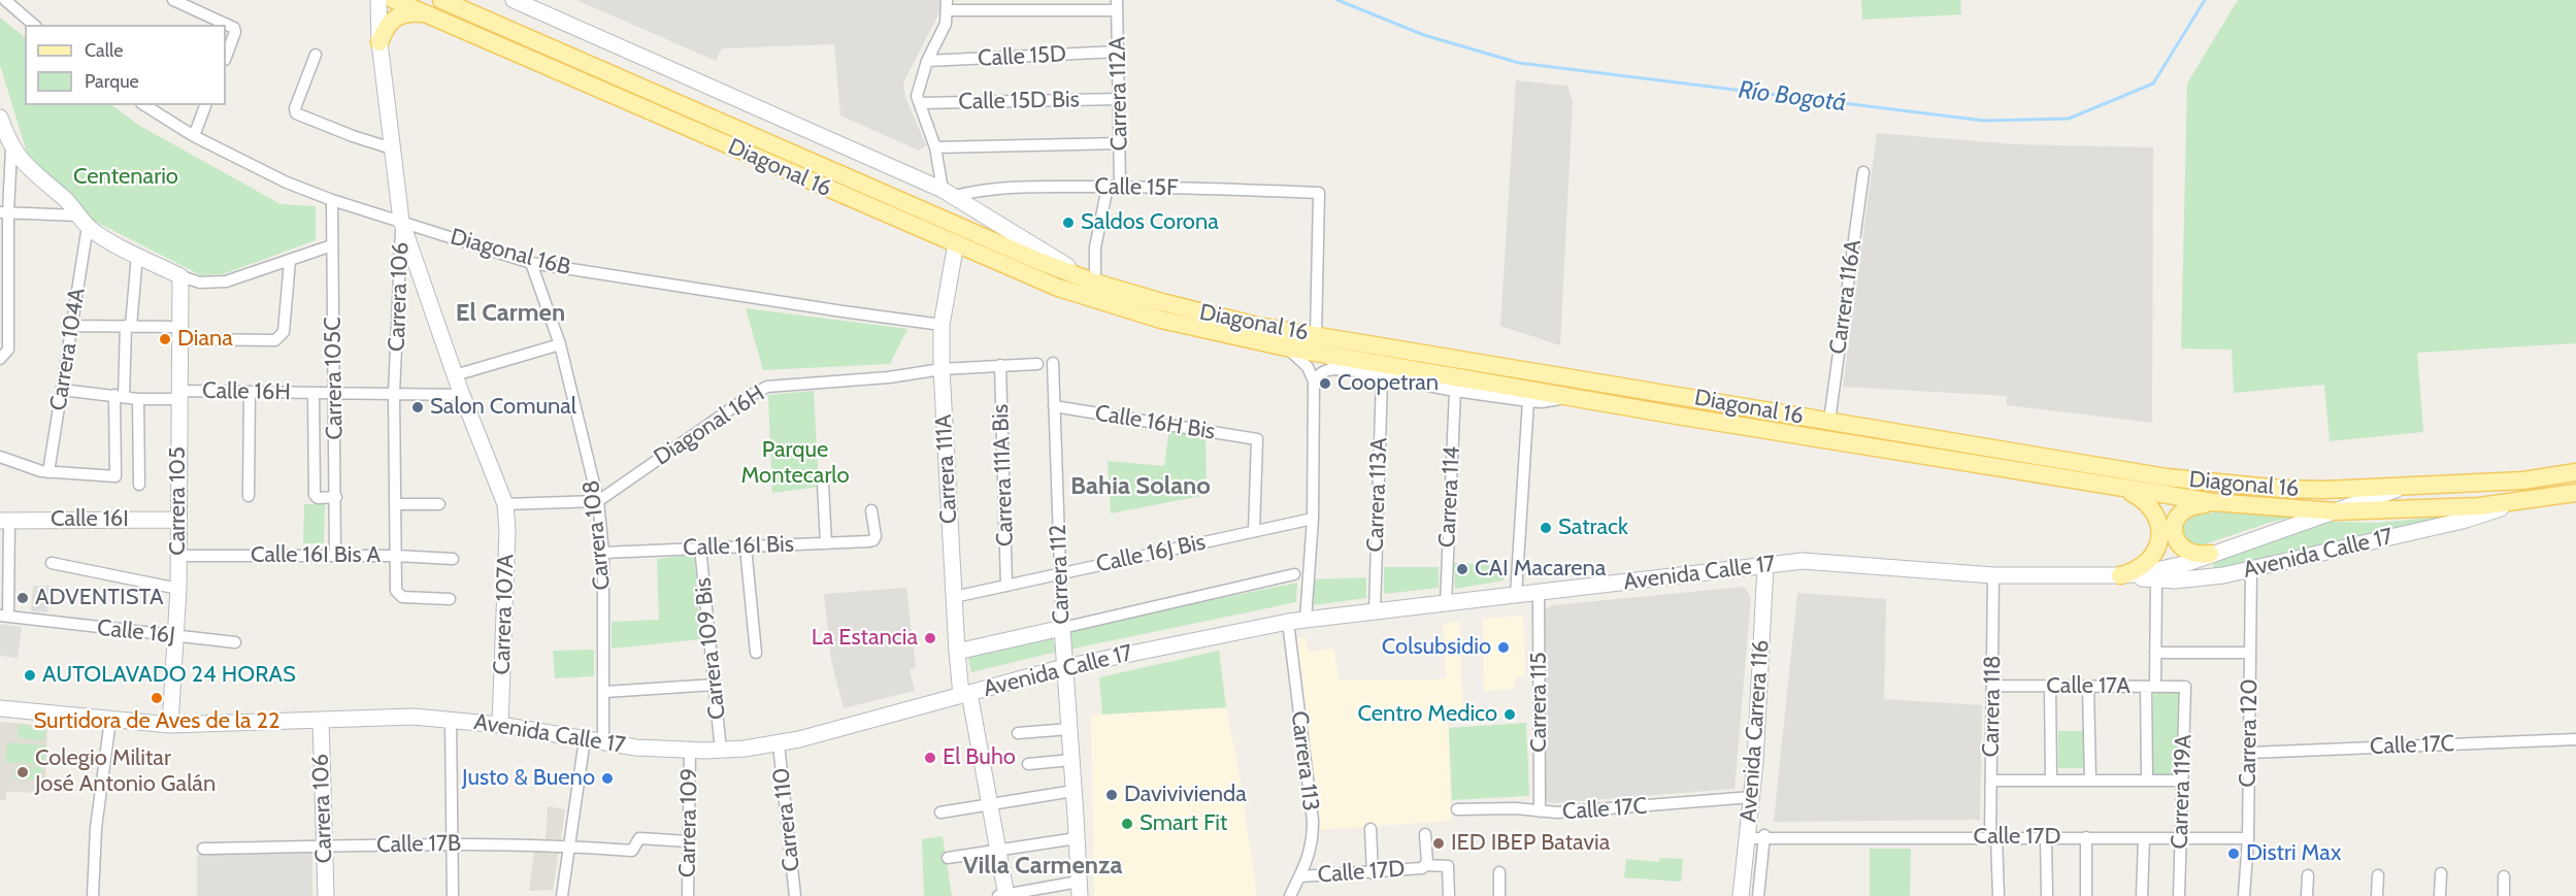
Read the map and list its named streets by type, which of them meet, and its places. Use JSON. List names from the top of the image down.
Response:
{
  "streets": {
    "main road": ["Diagonal 16", "Avenida Calle 17"],
    "street": [
      "Calle 15D",
      "Carrera 112A",
      "Calle 15D Bis",
      "Calle 15F",
      "Diagonal 16B",
      "Carrera 106",
      "Carrera 116A",
      "Carrera 104A",
      "Carrera 105C",
      "Calle 16H",
      "Calle 16H Bis",
      "Diagonal 16H",
      "Carrera 111A",
      "Carrera 111A Bis",
      "Carrera 113A",
      "Carrera 114",
      "Carrera 105",
      "Calle 16I",
      "Carrera 108",
      "Calle 16I Bis",
      "Calle 16J Bis",
      "Calle 16I Bis A",
      "Carrera 112",
      "Carrera 107A",
      "Calle 16J",
      "Carrera 109 Bis",
      "Calle 17A",
      "Carrera 115",
      "Carrera 118",
      "Avenida Carrera 116",
      "Carrera 120",
      "Calle 17C",
      "Carrera 113",
      "Carrera 119A",
      "Carrera 110",
      "Carrera 109",
      "Calle 17D",
      "Calle 17B"
    ]
  },
  "crossings": [
    ["Calle 15D", "Carrera 112A"],
    ["Carrera 112A", "Calle 15D Bis"],
    ["Carrera 112A", "Calle 15F"],
    ["Diagonal 16", "Calle 15F"],
    ["Diagonal 16", "Carrera 116A"],
    ["Diagonal 16", "Carrera 111A"],
    ["Diagonal 16", "Carrera 113A"],
    ["Diagonal 16", "Carrera 114"],
    ["Diagonal 16", "Avenida Calle 17"],
    ["Diagonal 16B", "Carrera 106"],
    ["Diagonal 16B", "Carrera 105C"],
    ["Diagonal 16B", "Carrera 111A"],
    ["Diagonal 16B", "Carrera 108"],
    ["Diagonal 16B", "Carrera 107A"],
    ["Carrera 106", "Calle 16H"],
    ["Carrera 106", "Avenida Calle 17"],
    ["Carrera 106", "Calle 16I Bis A"],
    ["Carrera 106", "Carrera 107A"],
    ["Carrera 106", "Calle 17B"],
    ["Carrera 104A", "Calle 16H"],
    ["Carrera 105C", "Calle 16H"],
    ["Carrera 105C", "Calle 16I Bis A"],
    ["Calle 16H", "Carrera 105"],
    ["Calle 16H", "Carrera 107A"],
    ["Calle 16H Bis", "Calle 16J Bis"],
    ["Calle 16H Bis", "Carrera 112"],
    ["Diagonal 16H", "Carrera 111A"],
    ["Diagonal 16H", "Carrera 108"],
    ["Carrera 111A", "Calle 16J Bis"],
    ["Carrera 111A", "Avenida Calle 17"],
    ["Carrera 111A Bis", "Calle 16J Bis"],
    ["Carrera 113A", "Avenida Calle 17"],
    ["Carrera 114", "Avenida Calle 17"],
    ["Carrera 105", "Calle 16I"],
    ["Carrera 105", "Avenida Calle 17"],
    ["Carrera 105", "Calle 16I Bis A"],
    ["Carrera 105", "Calle 16J"],
    ["Carrera 108", "Calle 16I Bis"],
    ["Carrera 108", "Avenida Calle 17"],
    ["Calle 16I Bis", "Carrera 109 Bis"],
    ["Calle 16J Bis", "Carrera 112"],
    ["Avenida Calle 17", "Carrera 112"],
    ["Avenida Calle 17", "Carrera 107A"],
    ["Avenida Calle 17", "Carrera 109 Bis"],
    ["Avenida Calle 17", "Carrera 115"],
    ["Avenida Calle 17", "Carrera 118"],
    ["Avenida Calle 17", "Avenida Carrera 116"],
    ["Avenida Calle 17", "Carrera 120"],
    ["Avenida Calle 17", "Carrera 113"],
    ["Avenida Calle 17", "Carrera 110"],
    ["Avenida Calle 17", "Carrera 109"],
    ["Calle 17A", "Carrera 118"],
    ["Calle 17A", "Carrera 119A"],
    ["Carrera 115", "Calle 17C"],
    ["Carrera 118", "Calle 17D"],
    ["Avenida Carrera 116", "Calle 17C"],
    ["Avenida Carrera 116", "Calle 17D"],
    ["Carrera 120", "Calle 17C"],
    ["Carrera 120", "Calle 17D"],
    ["Carrera 113", "Calle 17D"],
    ["Carrera 119A", "Calle 17D"],
    ["Carrera 109", "Calle 17B"]
  ],
  "districts": ["El Carmen", "Bahia Solano", "Villa Carmenza"],
  "water": ["Río Bogotá"],
  "parks": ["Centenario", "Parque Montecarlo"],
  "places": [
    "Saldos Corona",
    "Diana",
    "Coopetran",
    "Salon Comunal",
    "Satrack",
    "CAI Macarena",
    "ADVENTISTA",
    "La Estancia",
    "Colsubsidio",
    "AUTOLAVADO 24 HORAS",
    "Surtidora de Aves de la 22",
    "Centro Medico",
    "El Buho",
    "Colegio Militar José Antonio Galán",
    "Justo & Bueno",
    "Davivivienda",
    "Smart Fit",
    "IED IBEP Batavia",
    "Distri Max"
  ],
  "legend": ["Calle", "Parque"]
}
